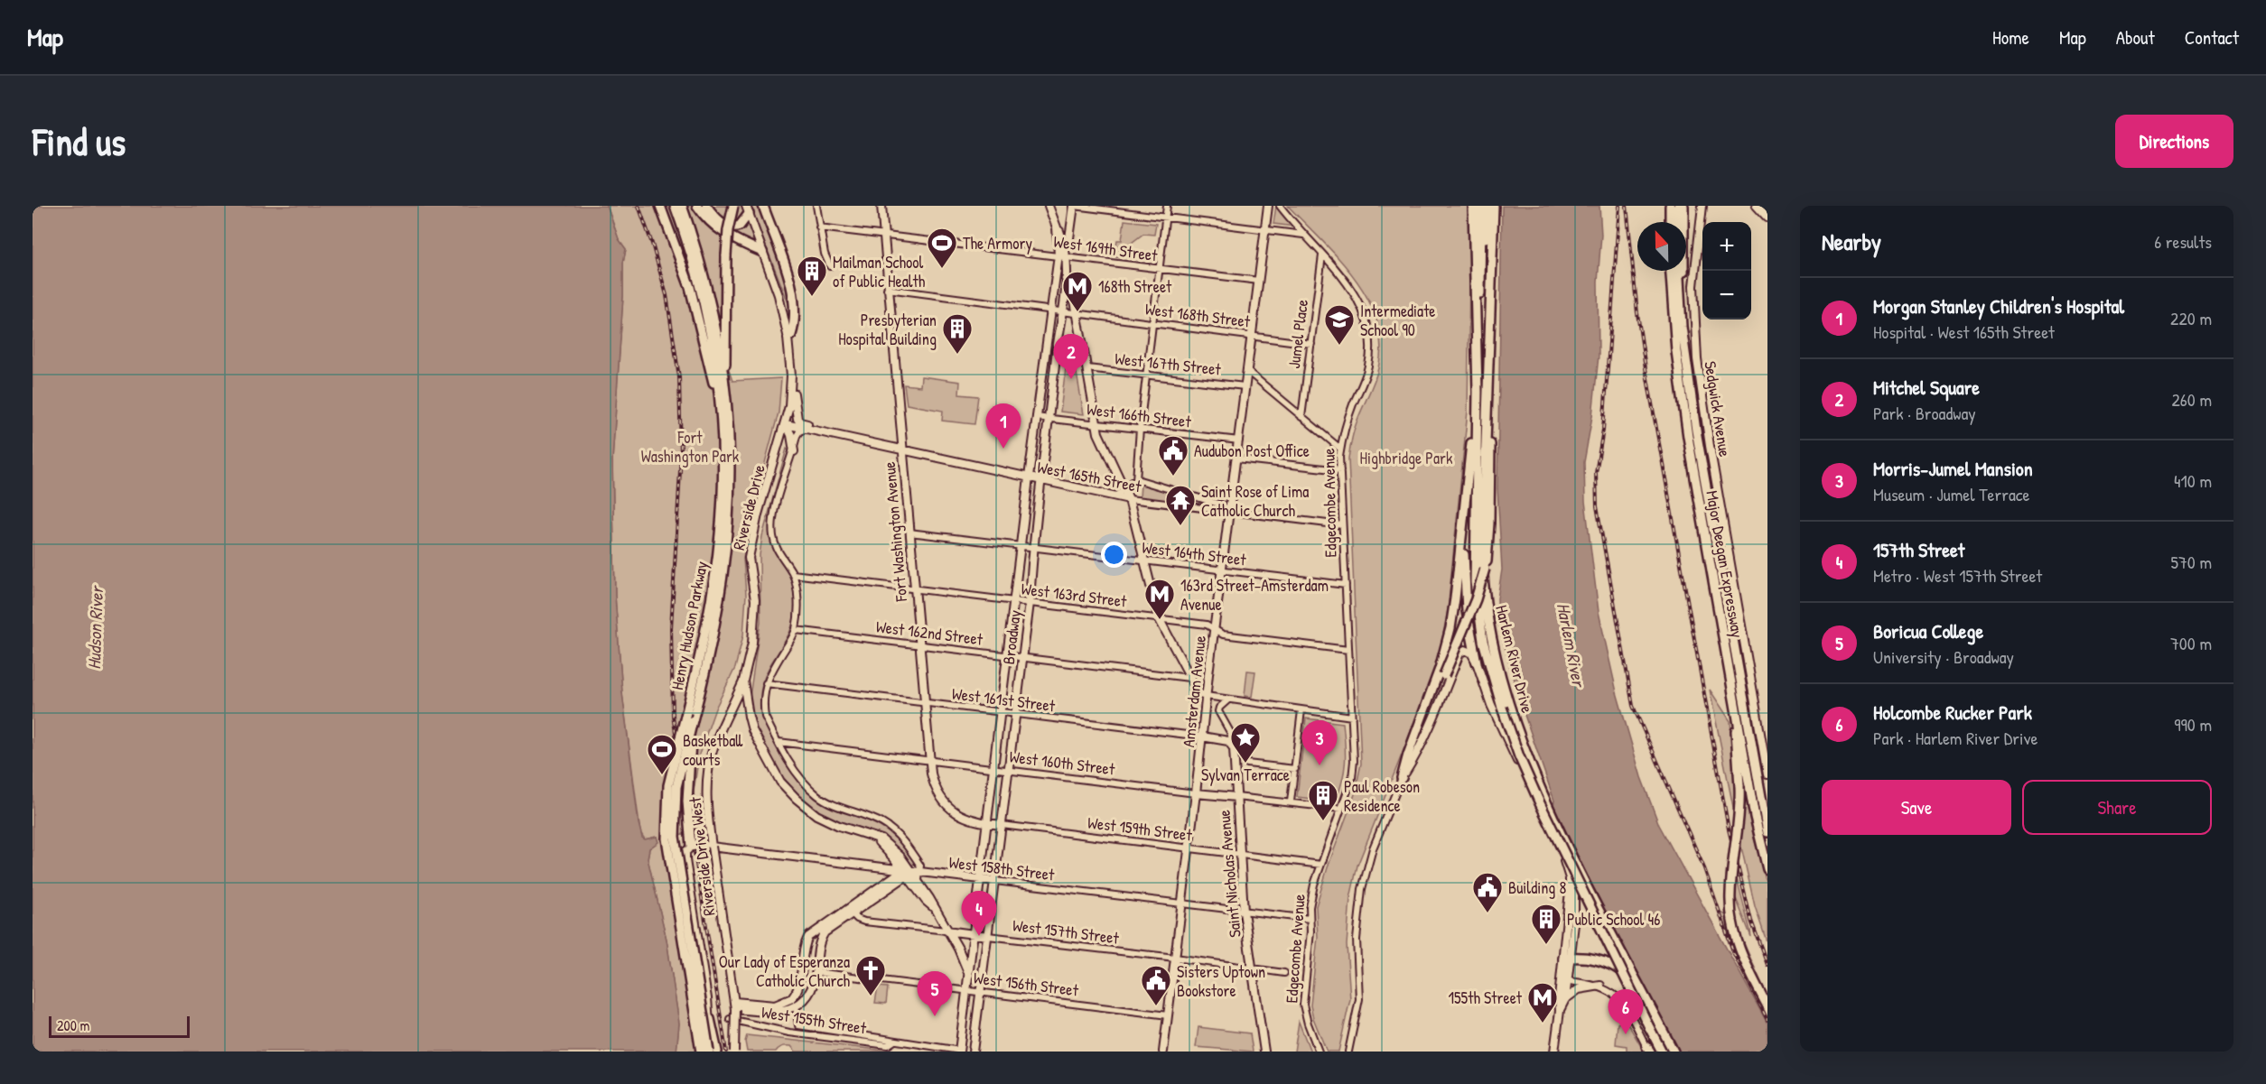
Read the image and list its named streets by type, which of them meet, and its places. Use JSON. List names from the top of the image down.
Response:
{
  "streets": {
    "highway": ["Major Deegan Expressway", "Henry Hudson Parkway", "Harlem River Drive"],
    "main road": [
      "Sedgwick Avenue",
      "West 165th Street",
      "Riverside Drive",
      "Fort Washington Avenue",
      "Broadway",
      "Amsterdam Avenue",
      "West 161st Street",
      "West 160th Street",
      "West 159th Street",
      "Riverside Drive West",
      "West 158th Street",
      "Saint Nicholas Avenue",
      "West 157th Street",
      "West 155th Street"
    ],
    "street": [
      "West 169th Street",
      "West 168th Street",
      "Jumel Place",
      "West 167th Street",
      "West 166th Street",
      "Edgecombe Avenue",
      "West 164th Street",
      "West 163rd Street",
      "West 162nd Street",
      "West 156th Street"
    ]
  },
  "crossings": [
    ["West 169th Street", "Fort Washington Avenue"],
    ["West 169th Street", "Broadway"],
    ["West 169th Street", "Amsterdam Avenue"],
    ["West 168th Street", "Jumel Place"],
    ["West 168th Street", "Fort Washington Avenue"],
    ["West 168th Street", "Broadway"],
    ["West 168th Street", "Amsterdam Avenue"],
    ["Jumel Place", "Edgecombe Avenue"],
    ["West 167th Street", "Amsterdam Avenue"],
    ["West 166th Street", "Broadway"],
    ["West 166th Street", "Amsterdam Avenue"],
    ["West 165th Street", "Edgecombe Avenue"],
    ["West 165th Street", "Riverside Drive"],
    ["West 165th Street", "Fort Washington Avenue"],
    ["West 165th Street", "Broadway"],
    ["West 165th Street", "Amsterdam Avenue"],
    ["Edgecombe Avenue", "West 164th Street"],
    ["Edgecombe Avenue", "West 163rd Street"],
    ["Edgecombe Avenue", "West 160th Street"],
    ["Edgecombe Avenue", "West 159th Street"],
    ["Edgecombe Avenue", "West 158th Street"],
    ["Riverside Drive", "West 163rd Street"],
    ["Riverside Drive", "West 162nd Street"],
    ["Riverside Drive", "West 161st Street"],
    ["Riverside Drive", "West 160th Street"],
    ["Riverside Drive", "Riverside Drive West"],
    ["Riverside Drive", "West 158th Street"],
    ["Fort Washington Avenue", "West 164th Street"],
    ["Fort Washington Avenue", "West 163rd Street"],
    ["Fort Washington Avenue", "West 162nd Street"],
    ["Fort Washington Avenue", "Broadway"],
    ["Fort Washington Avenue", "West 161st Street"],
    ["Fort Washington Avenue", "West 160th Street"],
    ["Fort Washington Avenue", "West 159th Street"],
    ["West 164th Street", "Broadway"],
    ["West 164th Street", "Amsterdam Avenue"],
    ["West 163rd Street", "Broadway"],
    ["West 163rd Street", "Amsterdam Avenue"],
    ["West 162nd Street", "Broadway"],
    ["Broadway", "West 161st Street"],
    ["Broadway", "West 160th Street"],
    ["Broadway", "West 159th Street"],
    ["Broadway", "West 158th Street"],
    ["Broadway", "West 157th Street"],
    ["Broadway", "West 156th Street"],
    ["Broadway", "West 155th Street"],
    ["Amsterdam Avenue", "West 161st Street"],
    ["Amsterdam Avenue", "West 160th Street"],
    ["Amsterdam Avenue", "West 159th Street"],
    ["Amsterdam Avenue", "West 158th Street"],
    ["Amsterdam Avenue", "West 157th Street"],
    ["Amsterdam Avenue", "West 156th Street"],
    ["West 161st Street", "Saint Nicholas Avenue"],
    ["West 160th Street", "Saint Nicholas Avenue"],
    ["West 159th Street", "Saint Nicholas Avenue"],
    ["West 158th Street", "Saint Nicholas Avenue"],
    ["Saint Nicholas Avenue", "West 157th Street"]
  ],
  "water": ["Hudson River", "Harlem River"],
  "parks": ["Fort Washington Park", "Highbridge Park"],
  "places": {
    "sports": ["The Armory", "Basketball courts"],
    "building": [
      "Mailman School of Public Health",
      "Presbyterian Hospital Building",
      "Paul Robeson Residence",
      "Public School 46"
    ],
    "metro station": ["168th Street", "163rd Street–Amsterdam Avenue", "155th Street"],
    "school or university": ["Intermediate School 90"],
    "public building": ["Audubon Post Office", "Building 8", "Sisters Uptown Bookstore"],
    "temple": ["Saint Rose of Lima Catholic Church"],
    "place": ["Sylvan Terrace"],
    "church": ["Our Lady of Esperanza Catholic Church"]
  },
  "scale_bar": "200 m",
  "north": "top",
  "page": {
    "header": "Map",
    "nav": [
      "Home",
      "Map",
      "About",
      "Contact"
    ],
    "buttons": [
      "Directions",
      ["Save", "Share"]
    ],
    "title": "Find us",
    "heading": ["Nearby", "6 results"],
    "map_buttons": ["+", "−"],
    "list": [
      {
        "mark": "1",
        "name": "Morgan Stanley Children's Hospital",
        "note": "Hospital · West 165th Street",
        "value": "220 m"
      },
      {
        "mark": "2",
        "name": "Mitchel Square",
        "note": "Park · Broadway",
        "value": "260 m"
      },
      {
        "mark": "3",
        "name": "Morris-Jumel Mansion",
        "note": "Museum · Jumel Terrace",
        "value": "410 m"
      },
      {
        "mark": "4",
        "name": "157th Street",
        "note": "Metro · West 157th Street",
        "value": "570 m"
      },
      {
        "mark": "5",
        "name": "Boricua College",
        "note": "University · Broadway",
        "value": "700 m"
      },
      {
        "mark": "6",
        "name": "Holcombe Rucker Park",
        "note": "Park · Harlem River Drive",
        "value": "990 m"
      }
    ],
    "pins": [
      "2",
      "1",
      "3",
      "4",
      "5",
      "6"
    ],
    "scale": "200 m"
  }
}
